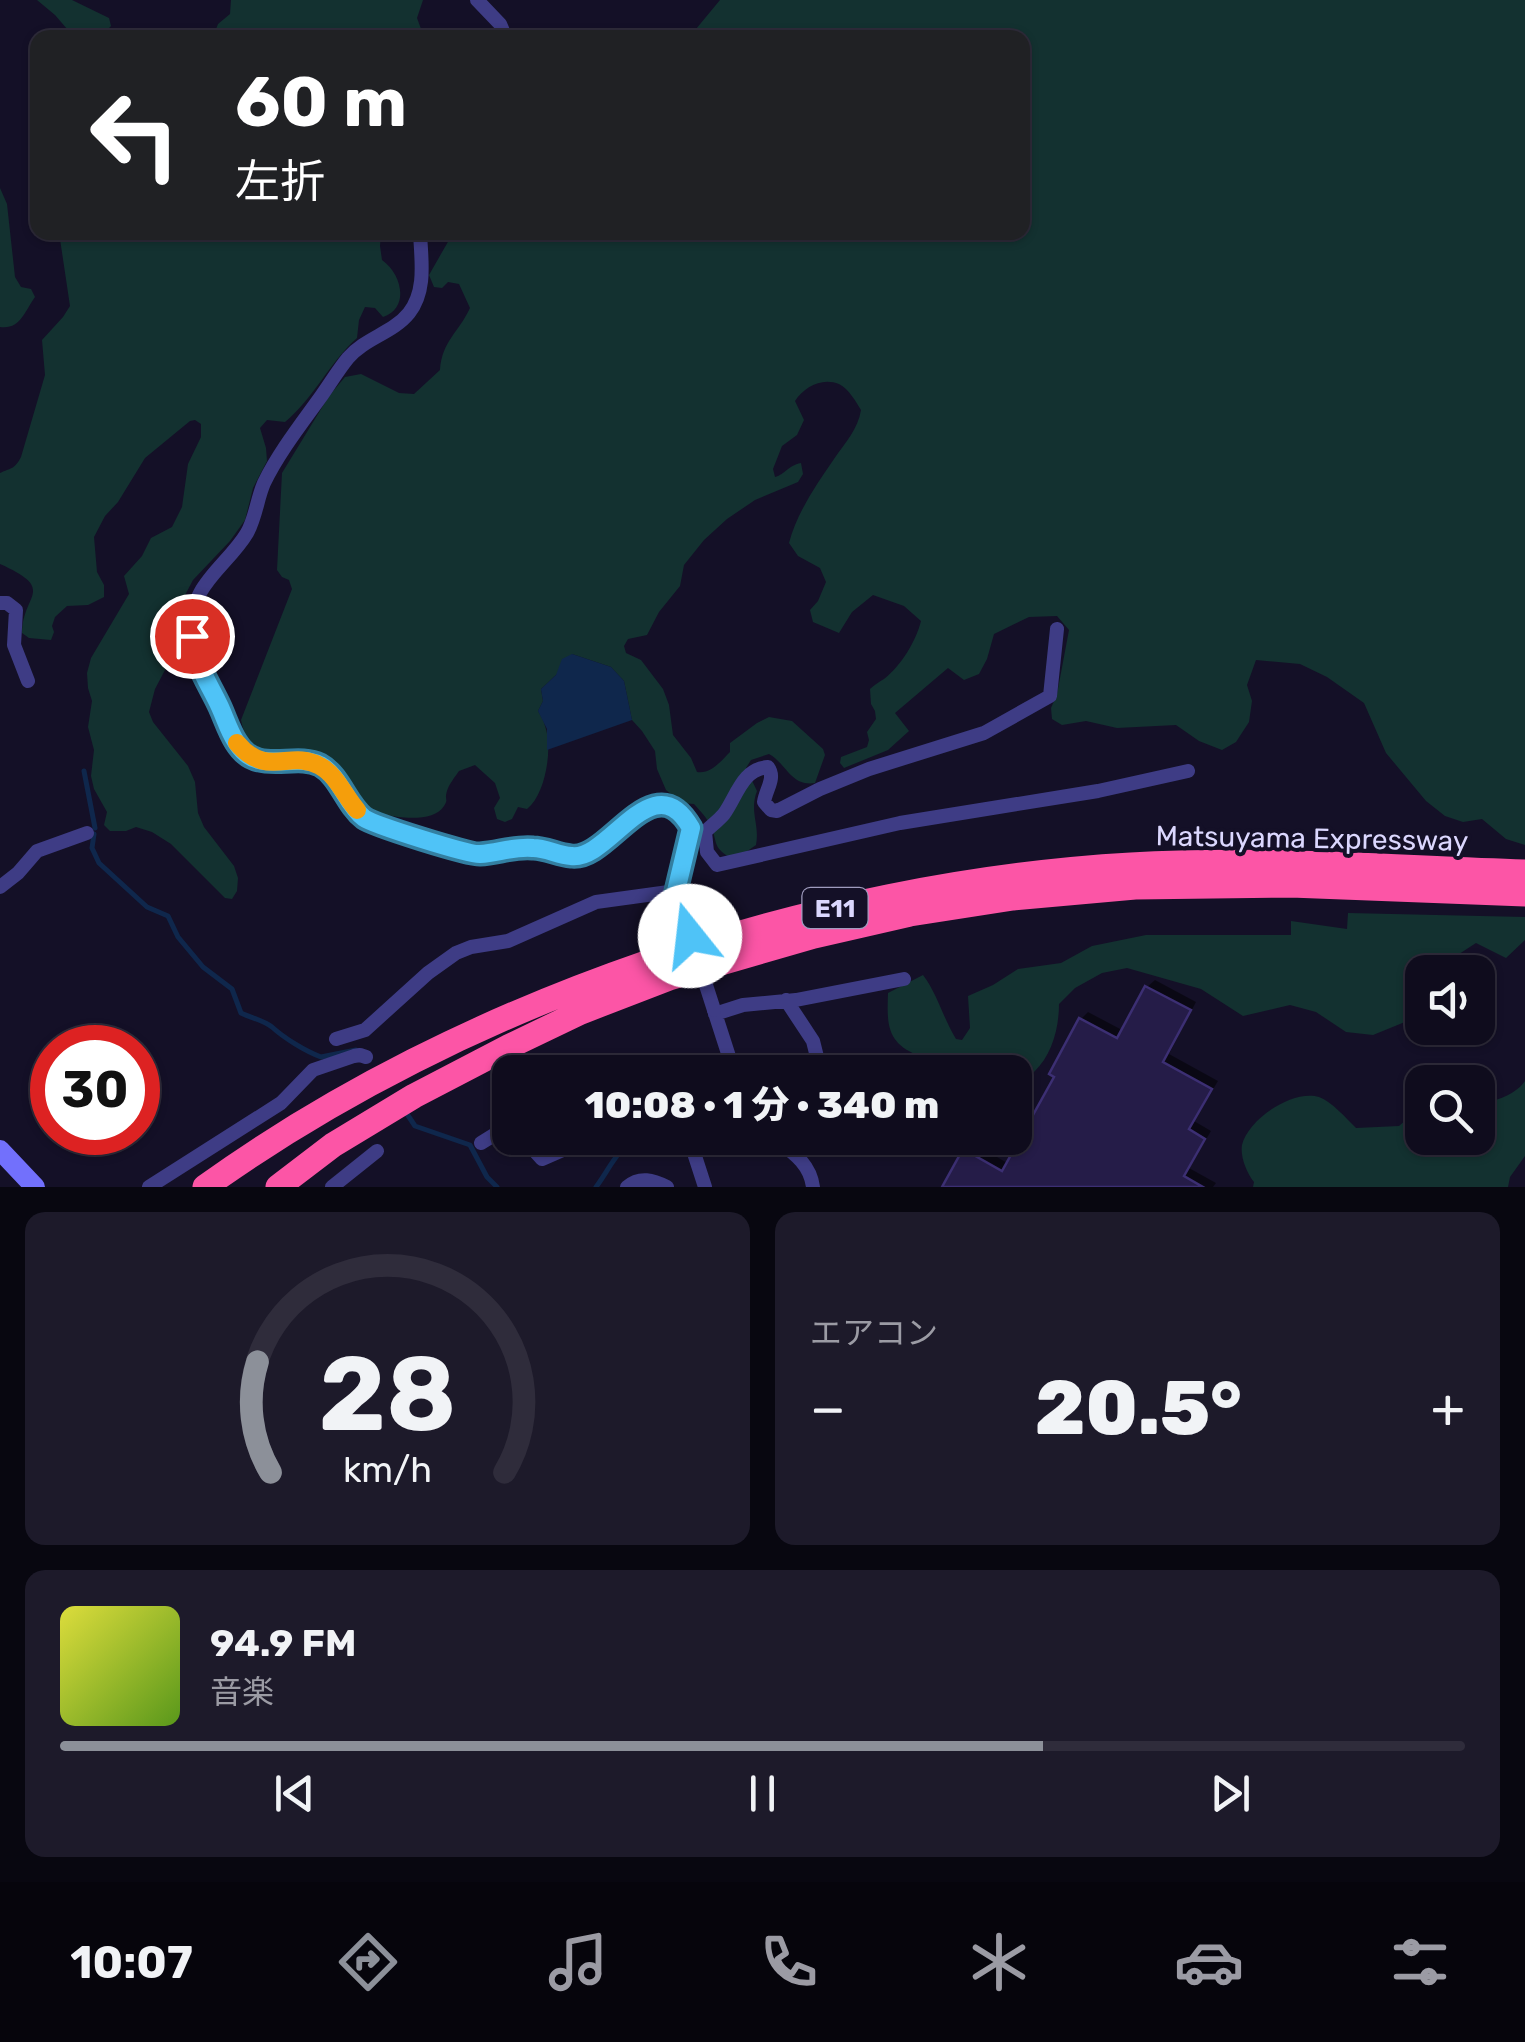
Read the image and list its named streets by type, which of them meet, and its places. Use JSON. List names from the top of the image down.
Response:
{
  "streets": {
    "highway": ["Matsuyama Expressway", "E11"]
  },
  "page": {
    "turn": ["60 m", "左折"],
    "limit": "30",
    "trip": "10:08 · 1 分 · 340 m",
    "tile": "エアコン",
    "heat": ["−", "20.5°", "+"],
    "song": ["94.9 FM", "音楽"],
    "tabs": "10:07",
    "gauge": ["28", "km/h"]
  }
}
